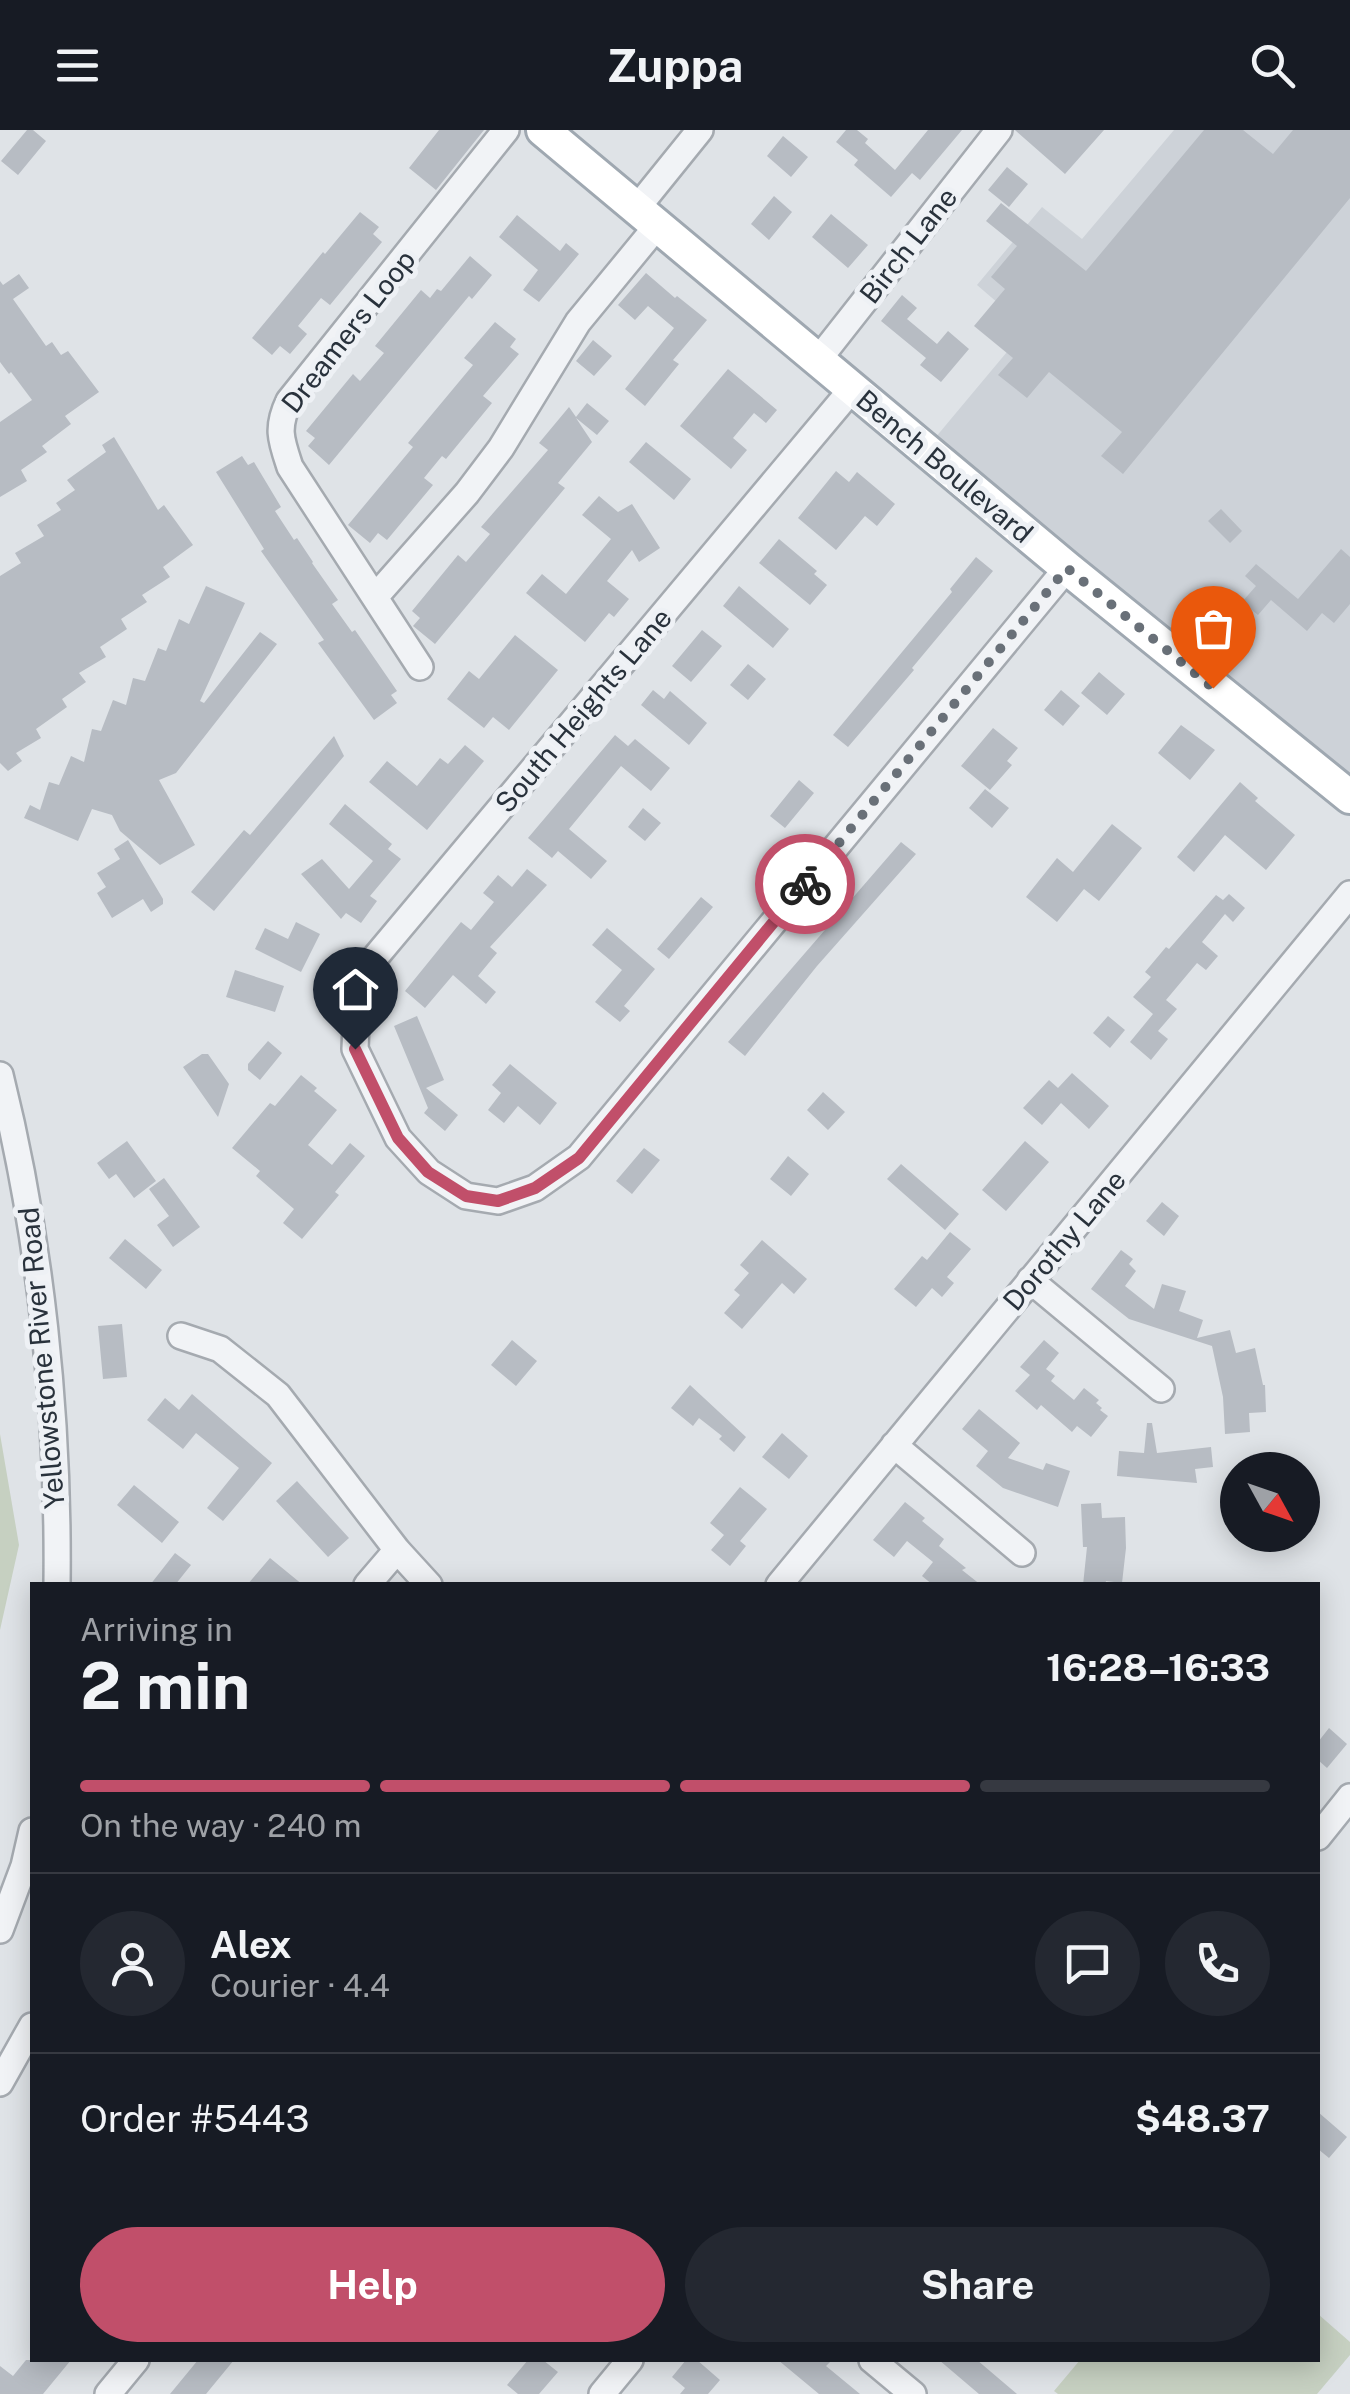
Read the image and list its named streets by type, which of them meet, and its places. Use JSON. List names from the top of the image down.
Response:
{
  "streets": {
    "main road": ["Bench Boulevard"],
    "street": [
      "Birch Lane",
      "Dreamers Loop",
      "South Heights Lane",
      "Dorothy Lane",
      "Yellowstone River Road"
    ]
  },
  "crossings": [
    ["Birch Lane", "Bench Boulevard"],
    ["Bench Boulevard", "South Heights Lane"]
  ],
  "north": "bottom right",
  "page": {
    "header": "Zuppa",
    "heading": ["2 min", "Arriving in", "16:28–16:33"],
    "panel": [
      "Alex",
      "Courier · 4.4",
      "Order #5443",
      "$48.37"
    ],
    "bar": "On the way · 240 m",
    "buttons": ["Help", "Share"]
  }
}
